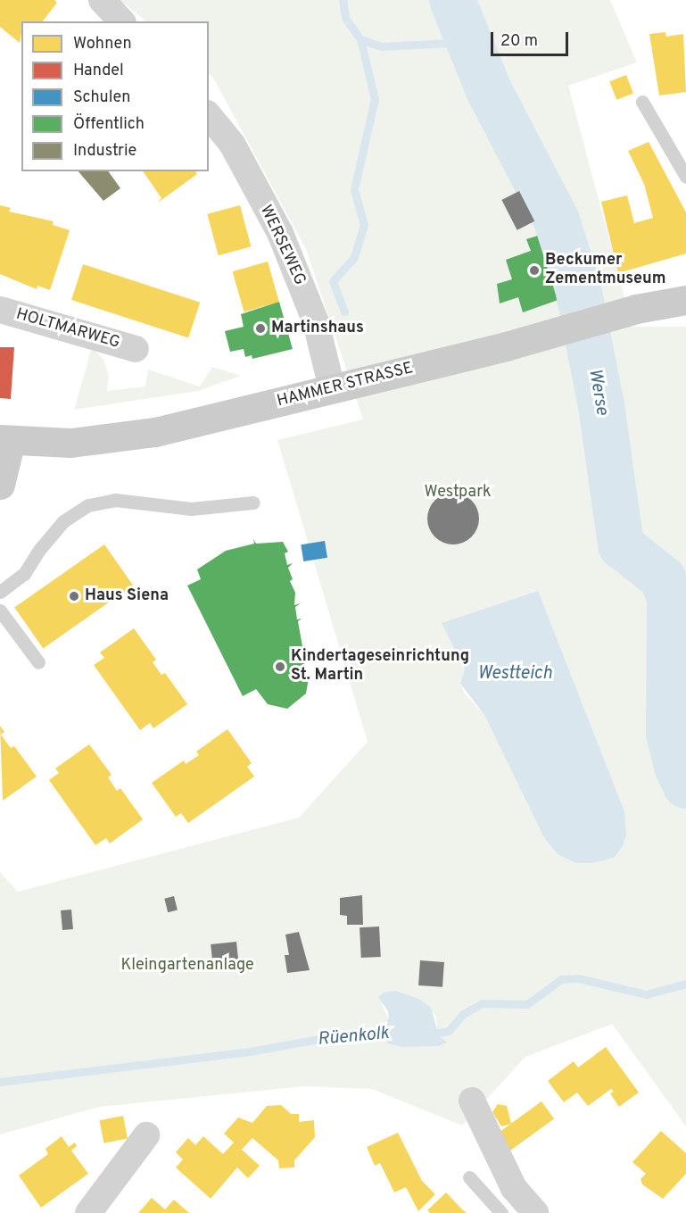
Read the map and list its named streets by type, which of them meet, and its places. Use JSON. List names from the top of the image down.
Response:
{
  "streets": {
    "main road": ["HAMMER STRASSE"],
    "street": ["WERSEWEG", "HOLTMARWEG"]
  },
  "crossings": [
    ["WERSEWEG", "HAMMER STRASSE"]
  ],
  "water": ["Werse", "Westteich", "Rüenkolk"],
  "parks": ["Westpark", "Kleingartenanlage"],
  "places": [
    "Beckumer Zementmuseum",
    "Martinshaus",
    "Haus Siena",
    "Kindertageseinrichtung St. Martin"
  ],
  "legend": [
    "Wohnen",
    "Handel",
    "Schulen",
    "Öffentlich",
    "Industrie"
  ],
  "scale_bar": "20 m"
}
